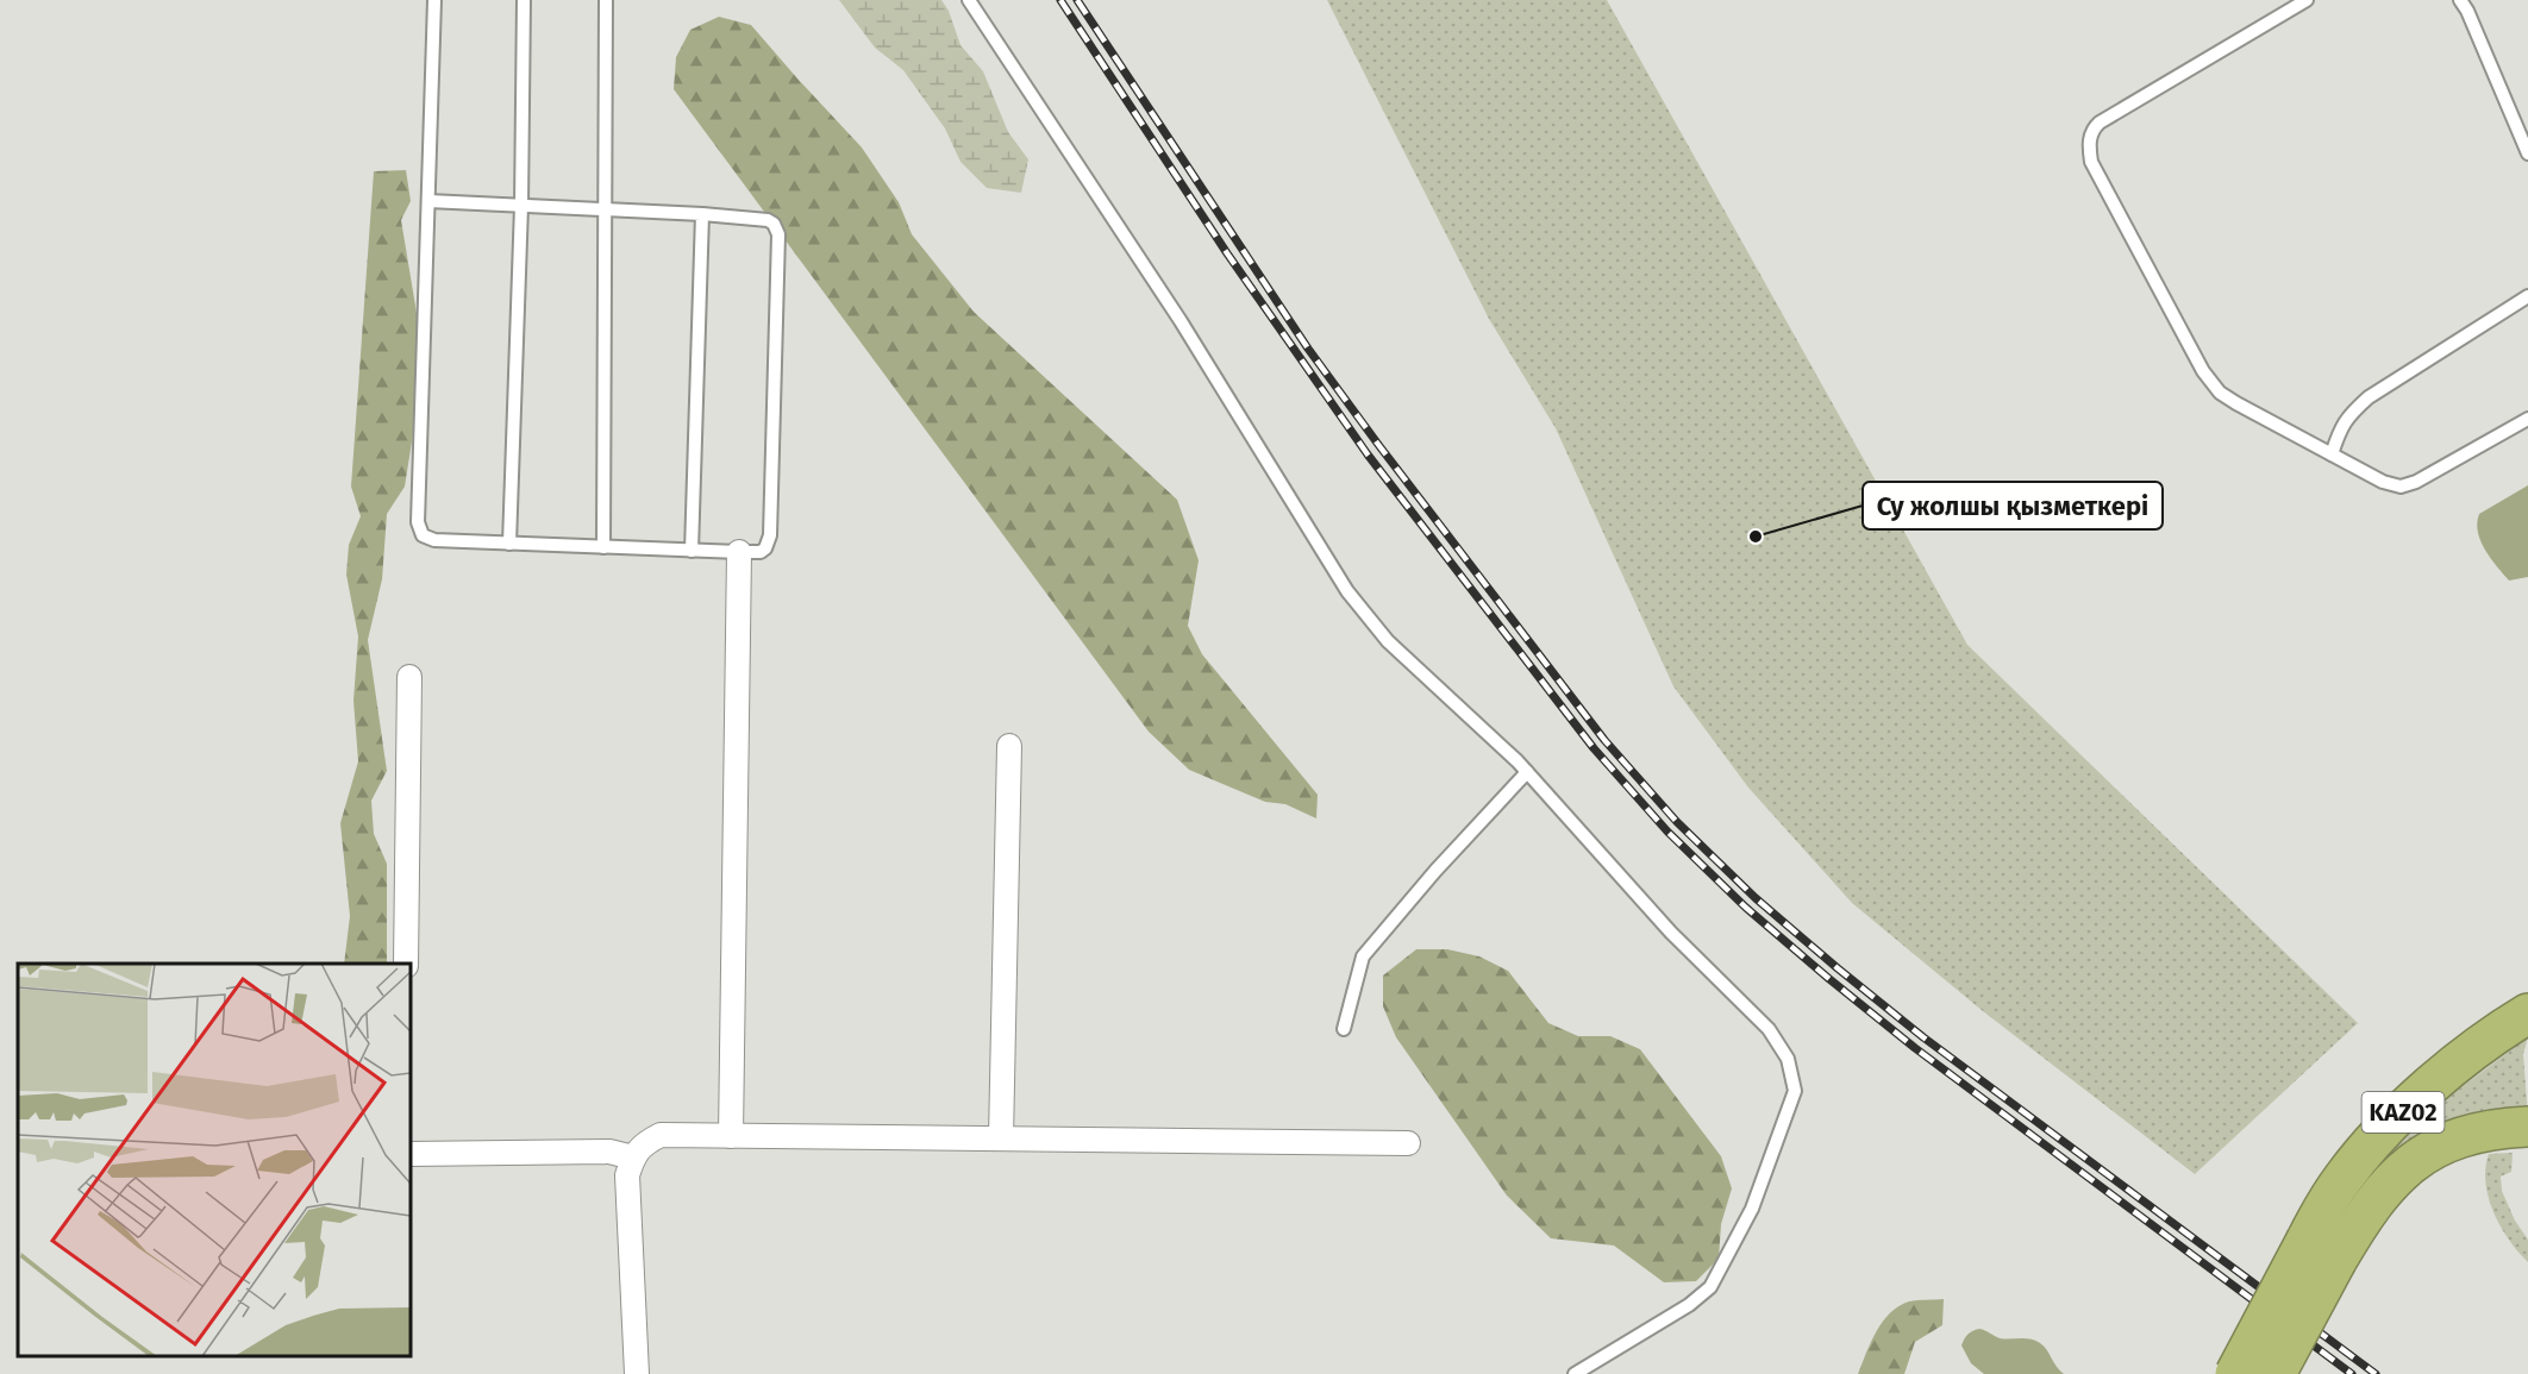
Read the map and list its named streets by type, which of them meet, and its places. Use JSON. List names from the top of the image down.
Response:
{
  "streets": {
    "highway": ["KAZ02"]
  },
  "places": ["Су жолшы қызметкері"]
}
